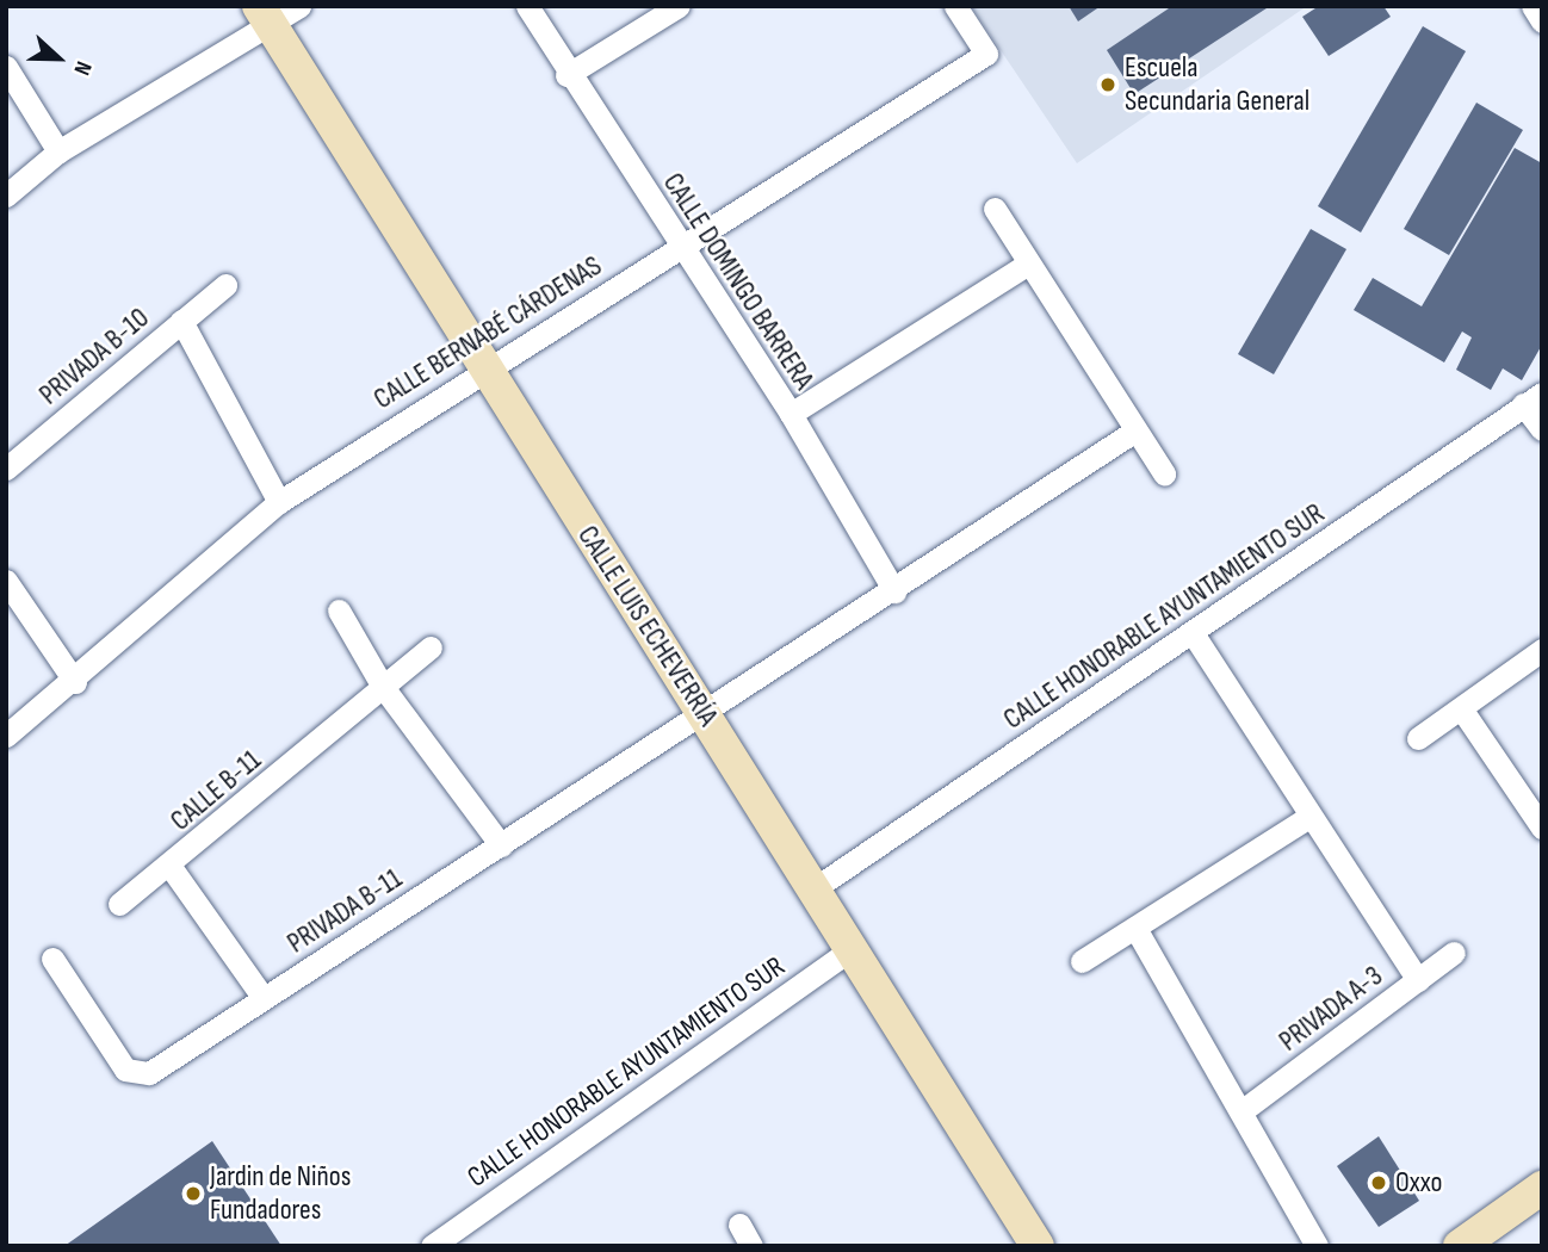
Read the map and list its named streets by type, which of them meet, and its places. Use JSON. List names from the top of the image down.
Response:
{
  "streets": {
    "street": [
      "CALLE DOMINGO BARRERA",
      "CALLE BERNABÉ CÁRDENAS",
      "PRIVADA B-10",
      "CALLE HONORABLE AYUNTAMIENTO SUR",
      "CALLE LUIS ECHEVERRÍA",
      "CALLE B-11",
      "PRIVADA B-11",
      "PRIVADA A-3"
    ]
  },
  "crossings": [
    ["CALLE DOMINGO BARRERA", "CALLE BERNABÉ CÁRDENAS"],
    ["CALLE BERNABÉ CÁRDENAS", "PRIVADA B-10"],
    ["CALLE BERNABÉ CÁRDENAS", "CALLE LUIS ECHEVERRÍA"],
    ["CALLE HONORABLE AYUNTAMIENTO SUR", "CALLE LUIS ECHEVERRÍA"],
    ["CALLE HONORABLE AYUNTAMIENTO SUR", "PRIVADA A-3"],
    ["CALLE LUIS ECHEVERRÍA", "PRIVADA B-11"],
    ["CALLE B-11", "PRIVADA B-11"]
  ],
  "places": ["Escuela Secundaria General", "Oxxo", "Jardin de Niños Fundadores"],
  "north": "right"
}
